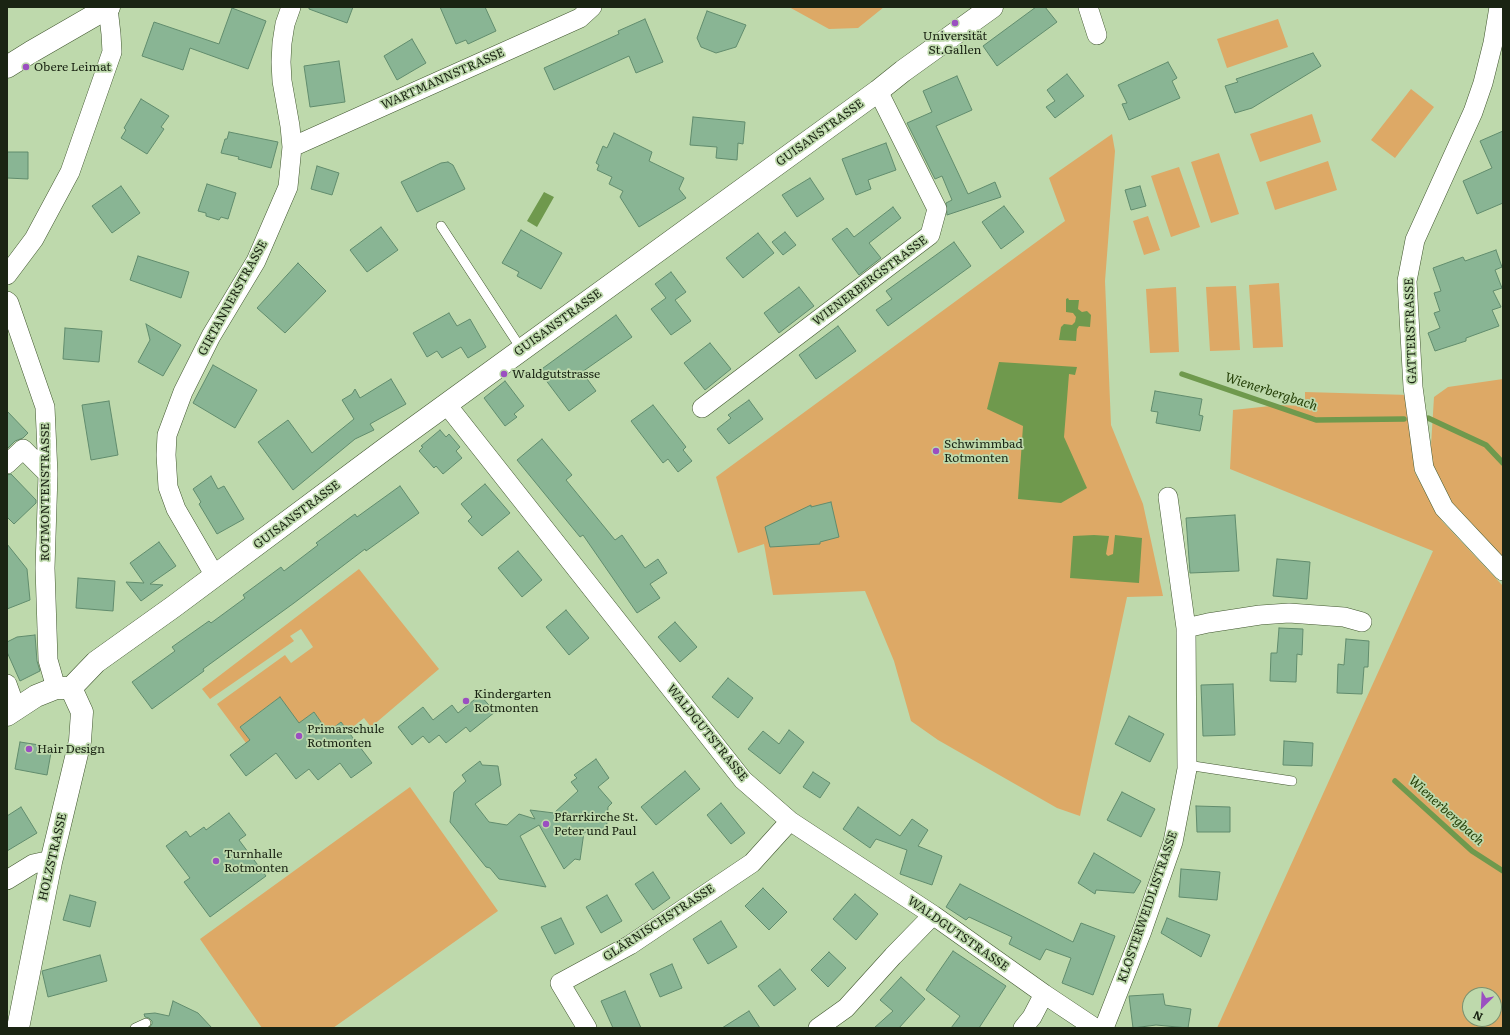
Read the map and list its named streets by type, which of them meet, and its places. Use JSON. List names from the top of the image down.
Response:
{
  "streets": {
    "street": [
      "WARTMANNSTRASSE",
      "GUISANSTRASSE",
      "WIENERBERGSTRASSE",
      "GIRTANNERSTRASSE",
      "GATTERSTRASSE",
      "ROTMONTENSTRASSE",
      "WALDGUTSTRASSE",
      "HOLZSTRASSE",
      "KLOSTERWEIDLISTRASSE",
      "GLÄRNISCHSTRASSE"
    ]
  },
  "crossings": [
    ["WARTMANNSTRASSE", "GIRTANNERSTRASSE"],
    ["GUISANSTRASSE", "WIENERBERGSTRASSE"],
    ["GUISANSTRASSE", "GIRTANNERSTRASSE"],
    ["GUISANSTRASSE", "ROTMONTENSTRASSE"],
    ["GUISANSTRASSE", "WALDGUTSTRASSE"],
    ["GUISANSTRASSE", "HOLZSTRASSE"],
    ["ROTMONTENSTRASSE", "HOLZSTRASSE"],
    ["WALDGUTSTRASSE", "GLÄRNISCHSTRASSE"]
  ],
  "water": ["Wienerbergbach"],
  "places": [
    "Universität St.Gallen",
    "Obere Leimat",
    "Waldgutstrasse",
    "Schwimmbad Rotmonten",
    "Kindergarten Rotmonten",
    "Primarschule Rotmonten",
    "Hair Design",
    "Pfarrkirche St. Peter und Paul",
    "Turnhalle Rotmonten"
  ],
  "north": "bottom left"
}
